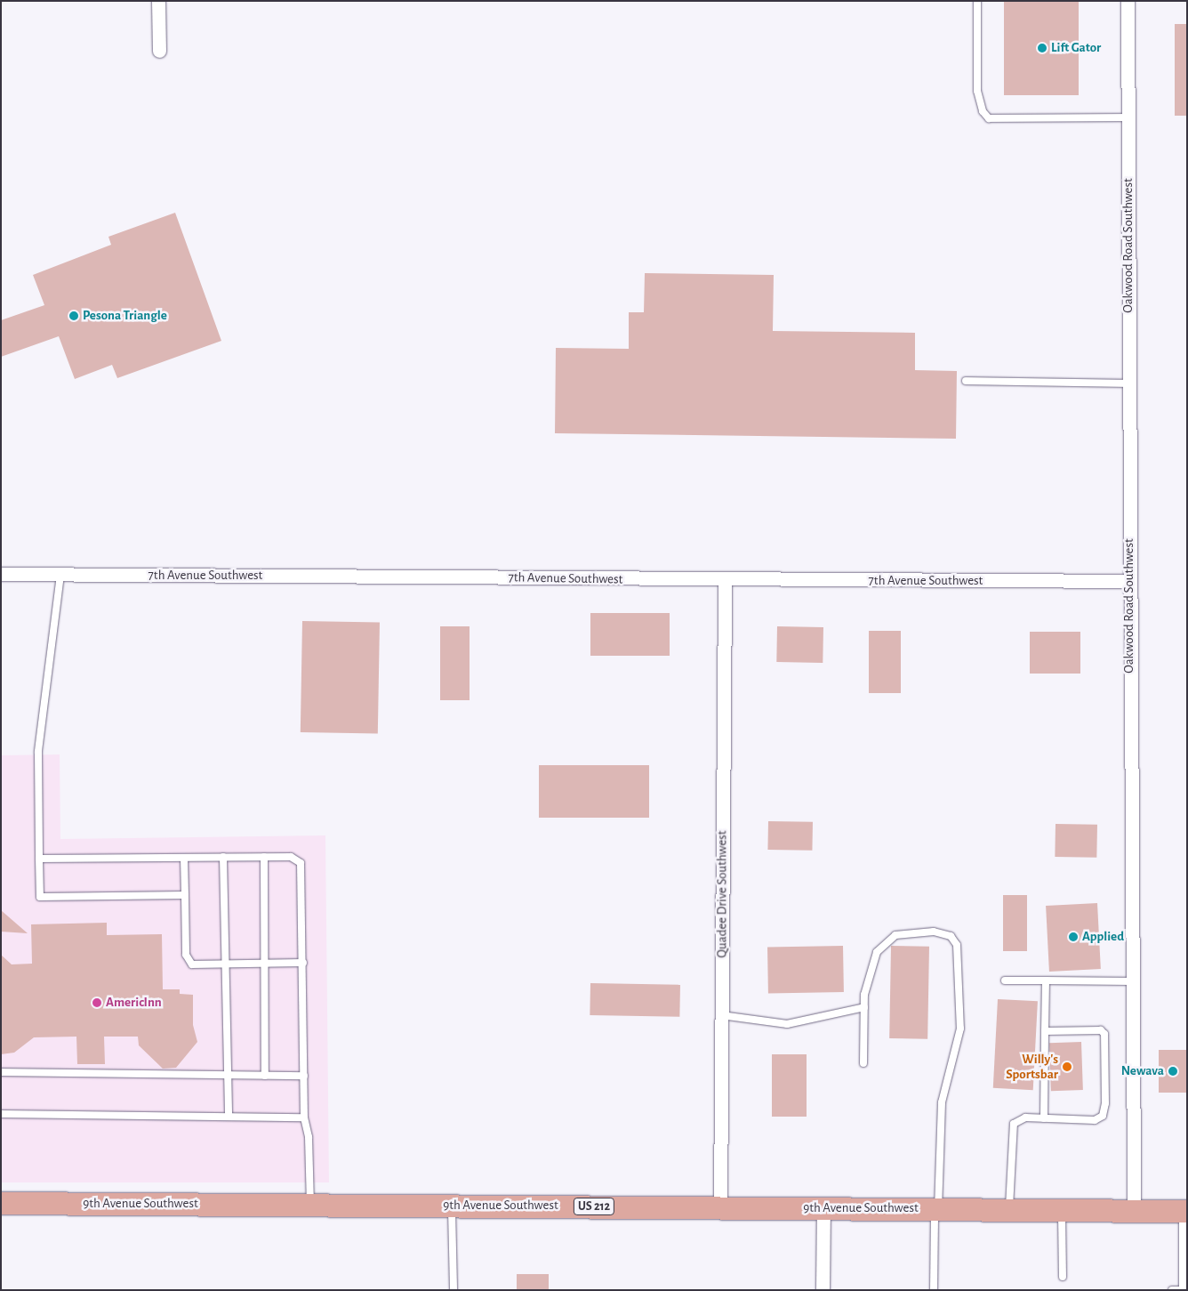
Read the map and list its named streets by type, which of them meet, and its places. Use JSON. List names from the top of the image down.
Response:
{
  "streets": {
    "main road": ["9th Avenue Southwest", "US 212"],
    "street": ["Oakwood Road Southwest", "7th Avenue Southwest", "Quadee Drive Southwest"]
  },
  "crossings": [
    ["Oakwood Road Southwest", "7th Avenue Southwest"],
    ["Oakwood Road Southwest", "9th Avenue Southwest"],
    ["7th Avenue Southwest", "Quadee Drive Southwest"],
    ["Quadee Drive Southwest", "9th Avenue Southwest"]
  ],
  "places": [
    "Lift Gator",
    "Pesona Triangle",
    "Applied",
    "AmericInn",
    "Willy's Sportsbar",
    "Newava"
  ]
}
